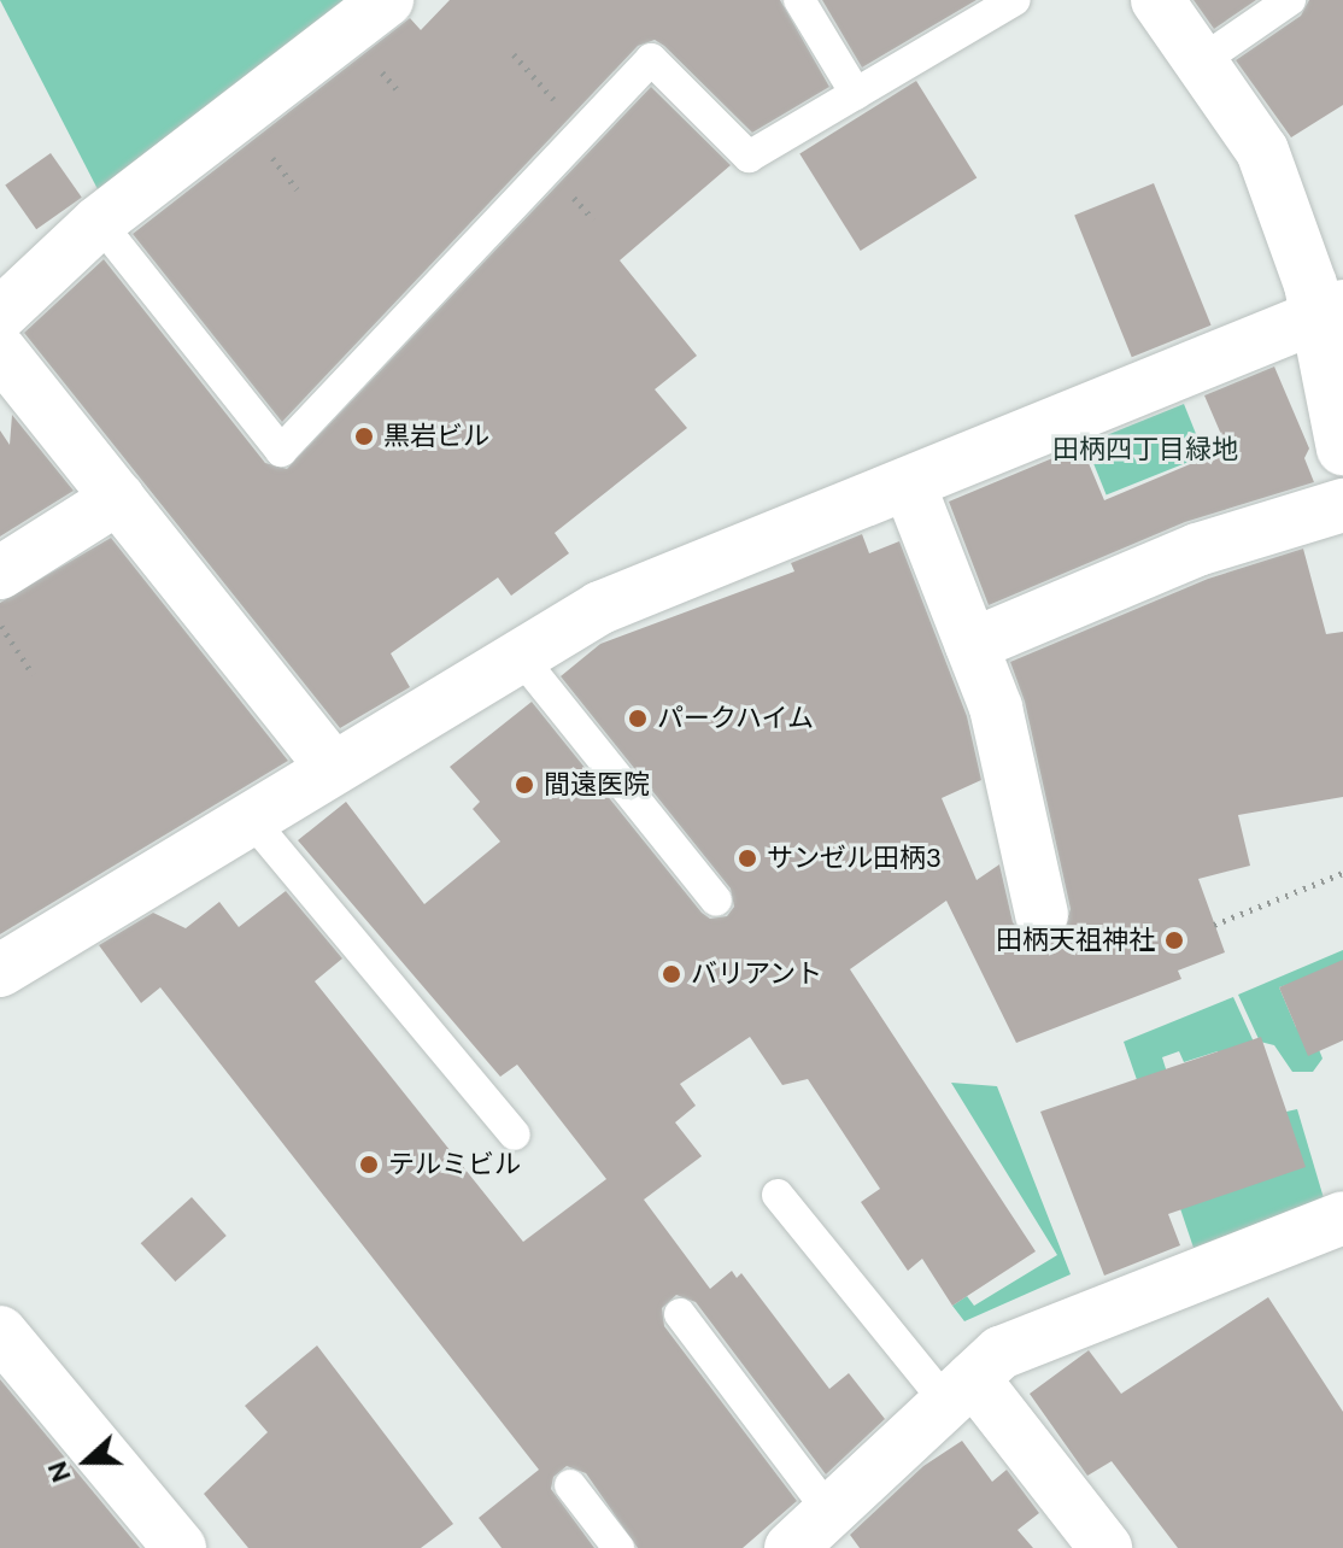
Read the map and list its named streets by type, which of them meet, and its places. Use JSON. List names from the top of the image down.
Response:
{
  "parks": ["田柄四丁目緑地"],
  "places": [
    "黒岩ビル",
    "パークハイム",
    "間遠医院",
    "サンゼル田柄3",
    "田柄天祖神社",
    "バリアント",
    "テルミビル"
  ],
  "north": "left"
}
